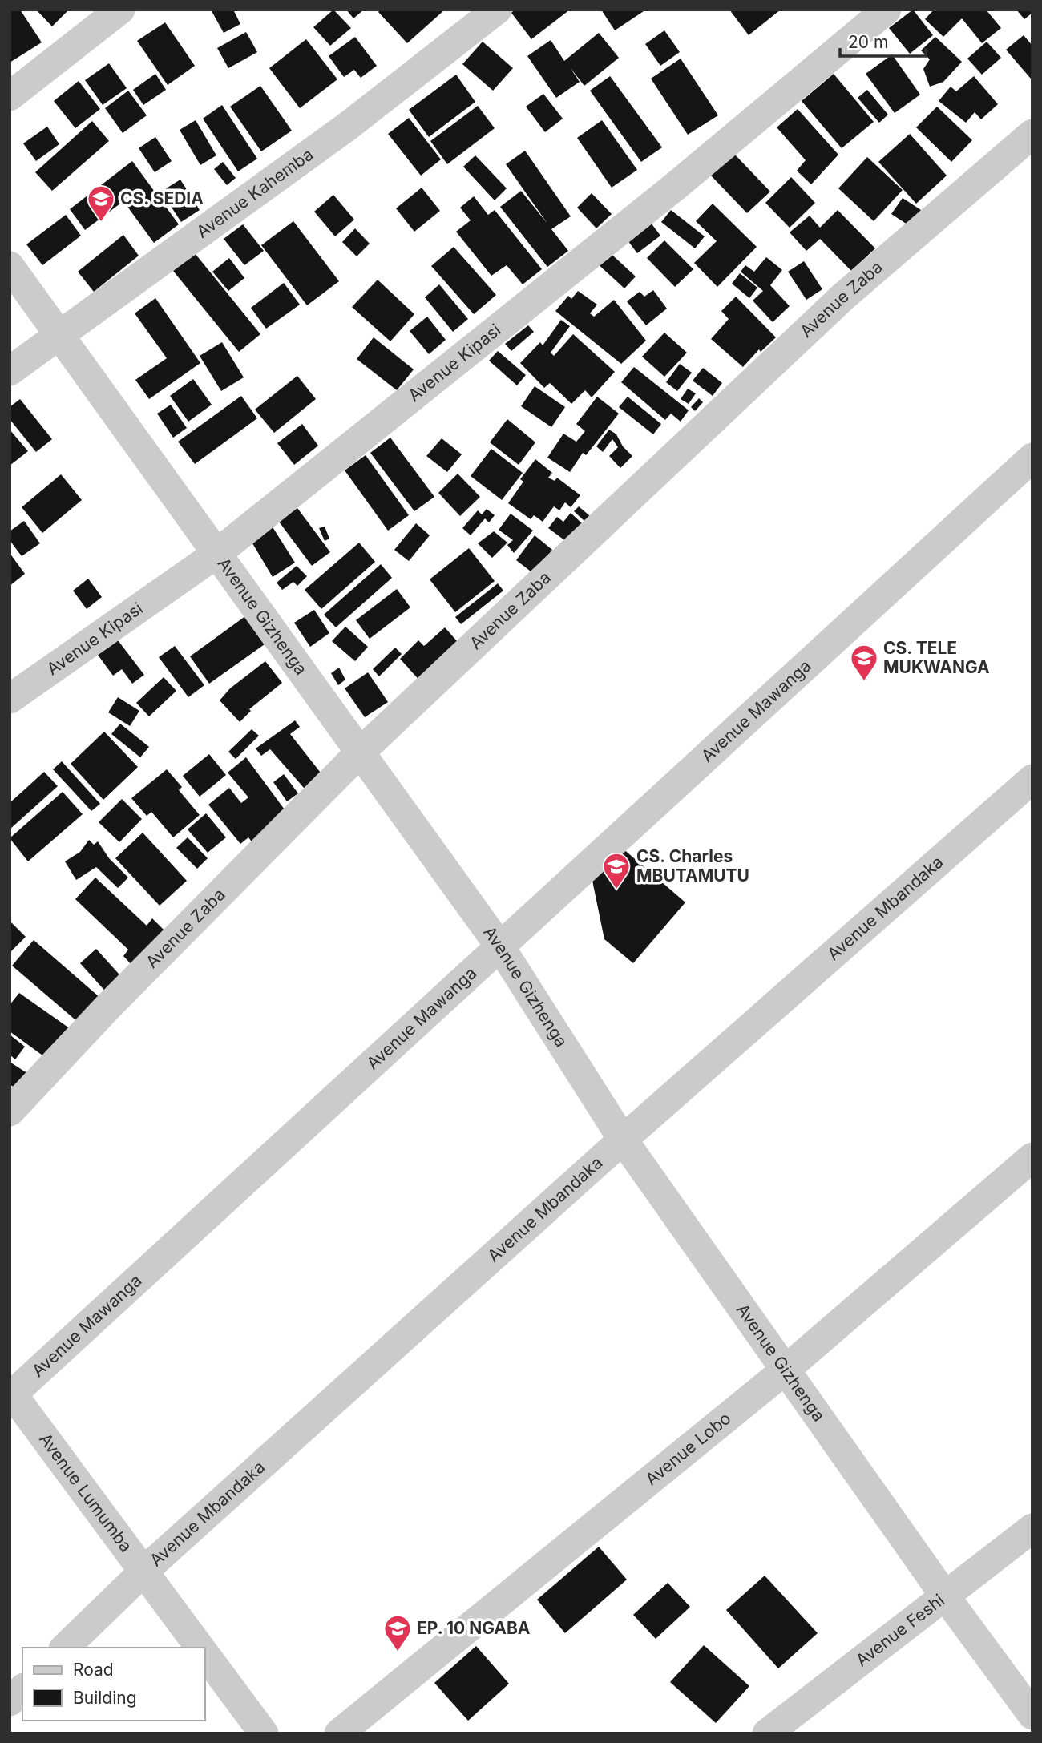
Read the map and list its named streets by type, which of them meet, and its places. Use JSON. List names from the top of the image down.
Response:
{
  "streets": {
    "street": [
      "Avenue Kahemba",
      "Avenue Zaba",
      "Avenue Kipasi",
      "Avenue Gizhenga",
      "Avenue Mawanga",
      "Avenue Mbandaka",
      "Avenue Lobo",
      "Avenue Lumumba",
      "Avenue Feshi"
    ]
  },
  "crossings": [
    ["Avenue Kahemba", "Avenue Gizhenga"],
    ["Avenue Zaba", "Avenue Gizhenga"],
    ["Avenue Kipasi", "Avenue Gizhenga"],
    ["Avenue Gizhenga", "Avenue Mawanga"],
    ["Avenue Gizhenga", "Avenue Mbandaka"],
    ["Avenue Gizhenga", "Avenue Lobo"],
    ["Avenue Gizhenga", "Avenue Feshi"],
    ["Avenue Mawanga", "Avenue Lumumba"],
    ["Avenue Mbandaka", "Avenue Lumumba"]
  ],
  "places": {
    "school or university": [
      "CS. SEDIA",
      "CS. TELE MUKWANGA",
      "CS. Charles MBUTAMUTU",
      "EP. 10 NGABA"
    ]
  },
  "legend": ["Road", "Building"],
  "scale_bar": "20 m"
}
